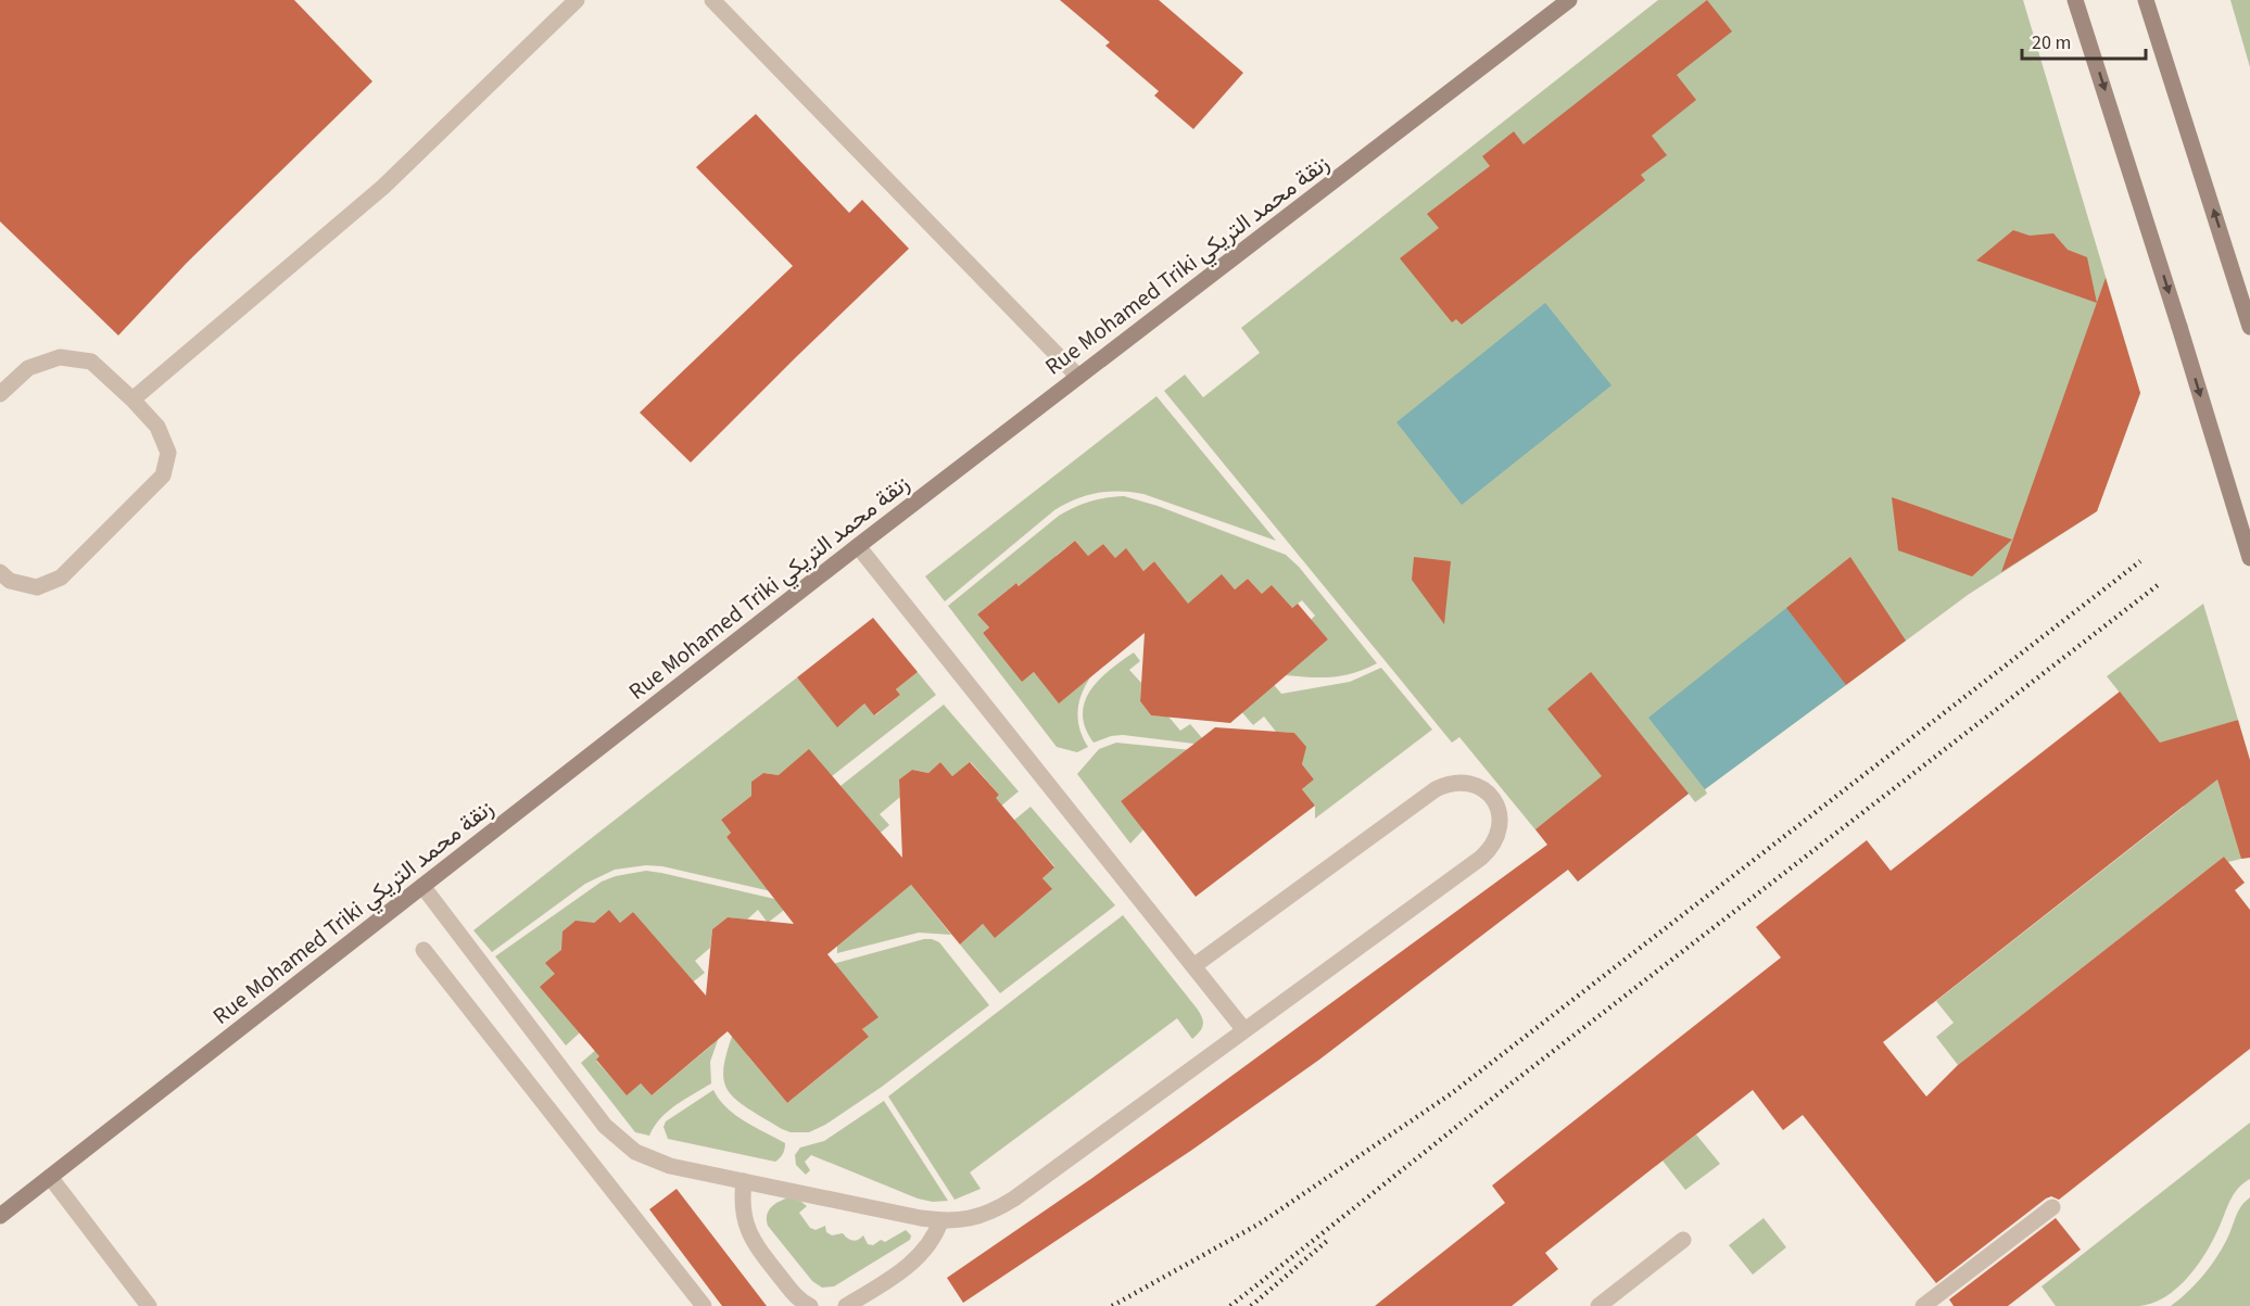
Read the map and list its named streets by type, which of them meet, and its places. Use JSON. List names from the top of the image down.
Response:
{
  "streets": {
    "street": ["Rue Mohamed Triki زنقة محمد التريكي"]
  },
  "scale_bar": "20 m"
}
